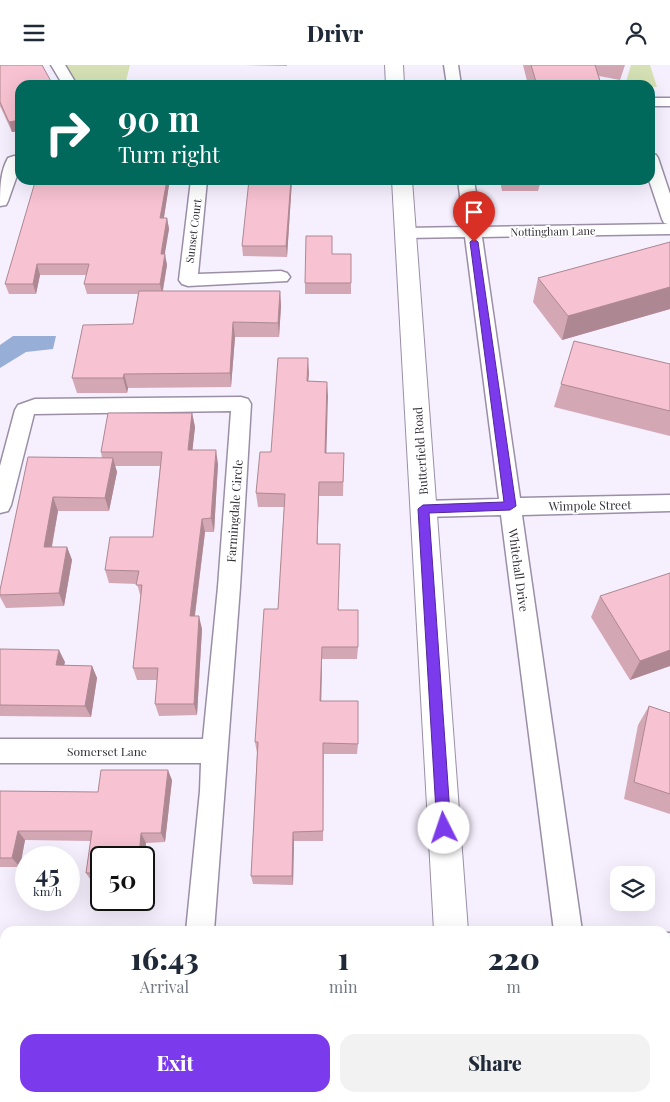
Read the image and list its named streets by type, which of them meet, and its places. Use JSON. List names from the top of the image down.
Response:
{
  "streets": {
    "main road": ["Butterfield Road"],
    "street": [
      "Sunset Court",
      "Nottingham Lane",
      "Wimpole Street",
      "Farmingdale Circle",
      "Whitehall Drive",
      "Somerset Lane"
    ]
  },
  "crossings": [
    ["Nottingham Lane", "Butterfield Road"],
    ["Nottingham Lane", "Whitehall Drive"],
    ["Butterfield Road", "Wimpole Street"],
    ["Wimpole Street", "Whitehall Drive"],
    ["Farmingdale Circle", "Somerset Lane"]
  ],
  "page": {
    "header": "Drivr",
    "turn": ["90 m", "Turn right"],
    "speed": "45 km/h",
    "limit": "50",
    "eta": [
      "16:43",
      "Arrival",
      "1",
      "min",
      "220",
      "m"
    ],
    "buttons": ["Exit", "Share"]
  }
}
